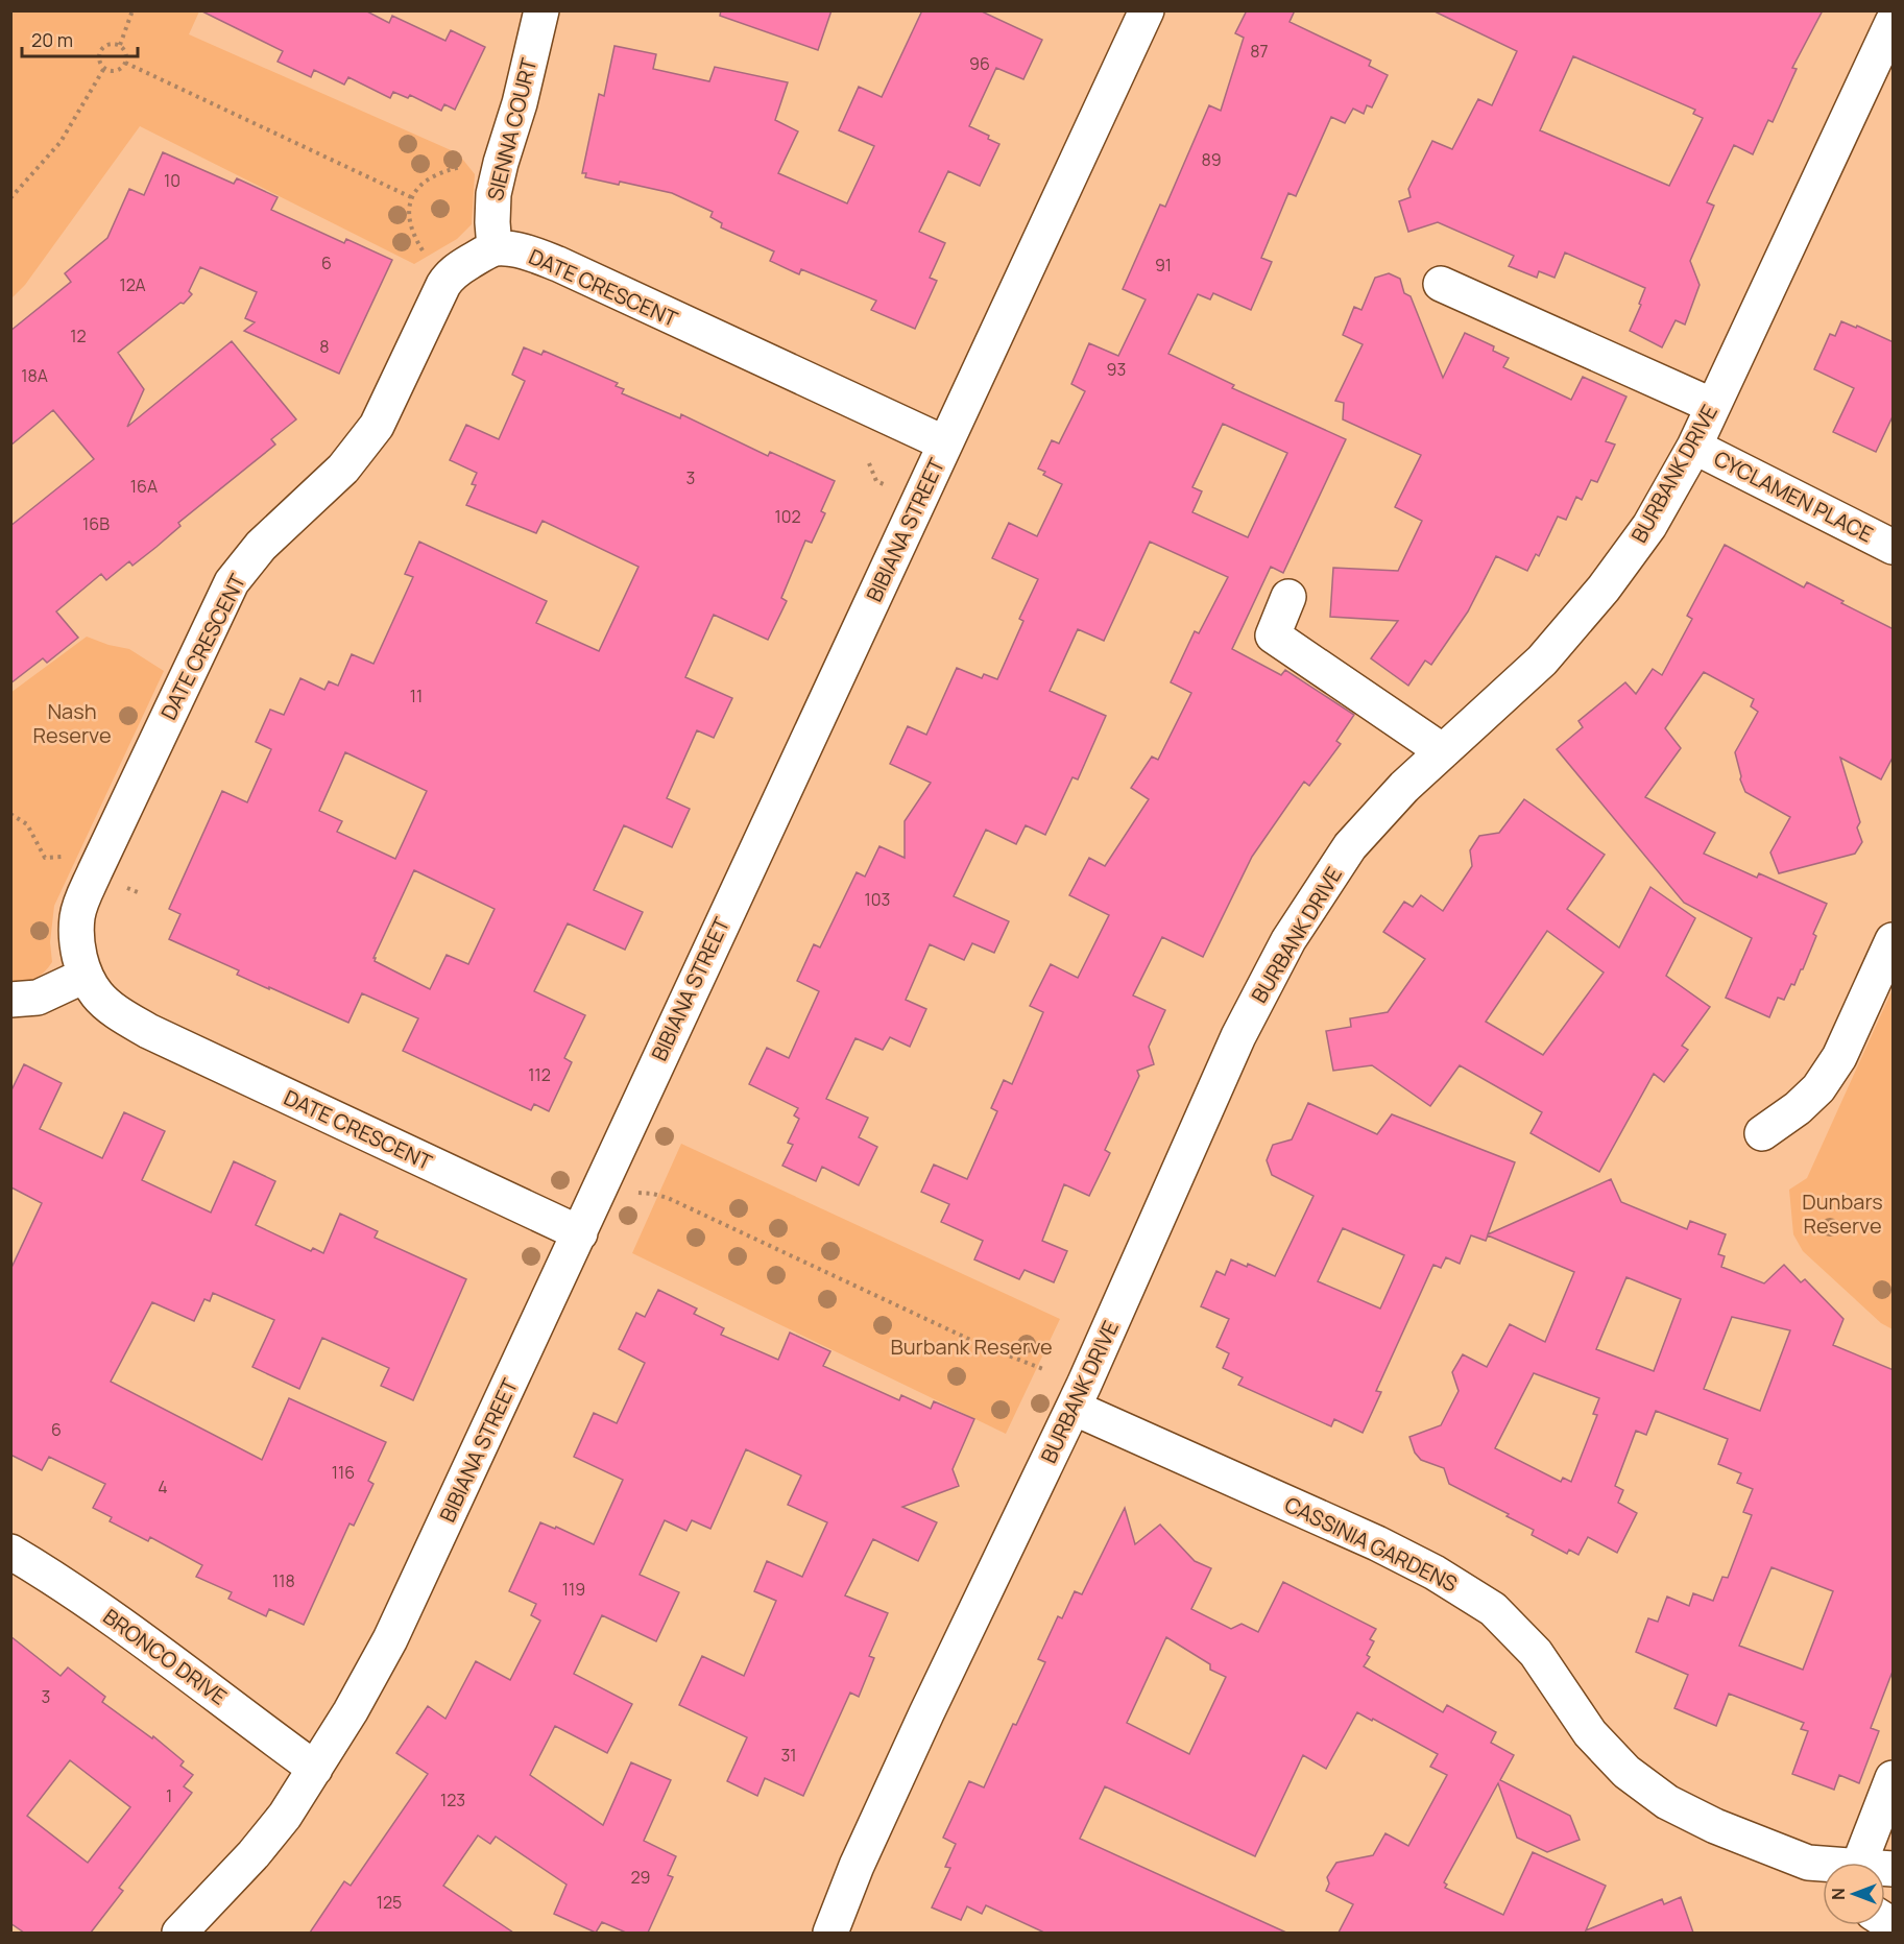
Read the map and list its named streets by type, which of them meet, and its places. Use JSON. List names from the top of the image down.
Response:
{
  "streets": {
    "street": [
      "SIENNA COURT",
      "DATE CRESCENT",
      "BURBANK DRIVE",
      "CYCLAMEN PLACE",
      "BIBIANA STREET",
      "CASSINIA GARDENS",
      "BRONCO DRIVE"
    ]
  },
  "crossings": [
    ["SIENNA COURT", "DATE CRESCENT"],
    ["DATE CRESCENT", "BIBIANA STREET"],
    ["BURBANK DRIVE", "CYCLAMEN PLACE"],
    ["BURBANK DRIVE", "CASSINIA GARDENS"],
    ["BIBIANA STREET", "BRONCO DRIVE"]
  ],
  "parks": ["Nash Reserve", "Dunbars Reserve", "Burbank Reserve"],
  "house_numbers": [
    "87",
    "96",
    "89",
    "10",
    "6",
    "91",
    "12A",
    "12",
    "8",
    "93",
    "18A",
    "3",
    "16A",
    "102",
    "16B",
    "11",
    "103",
    "112",
    "6",
    "116",
    "4",
    "118",
    "119",
    "3",
    "31",
    "1",
    "123",
    "29",
    "125"
  ],
  "scale_bar": "20 m",
  "north": "left"
}
